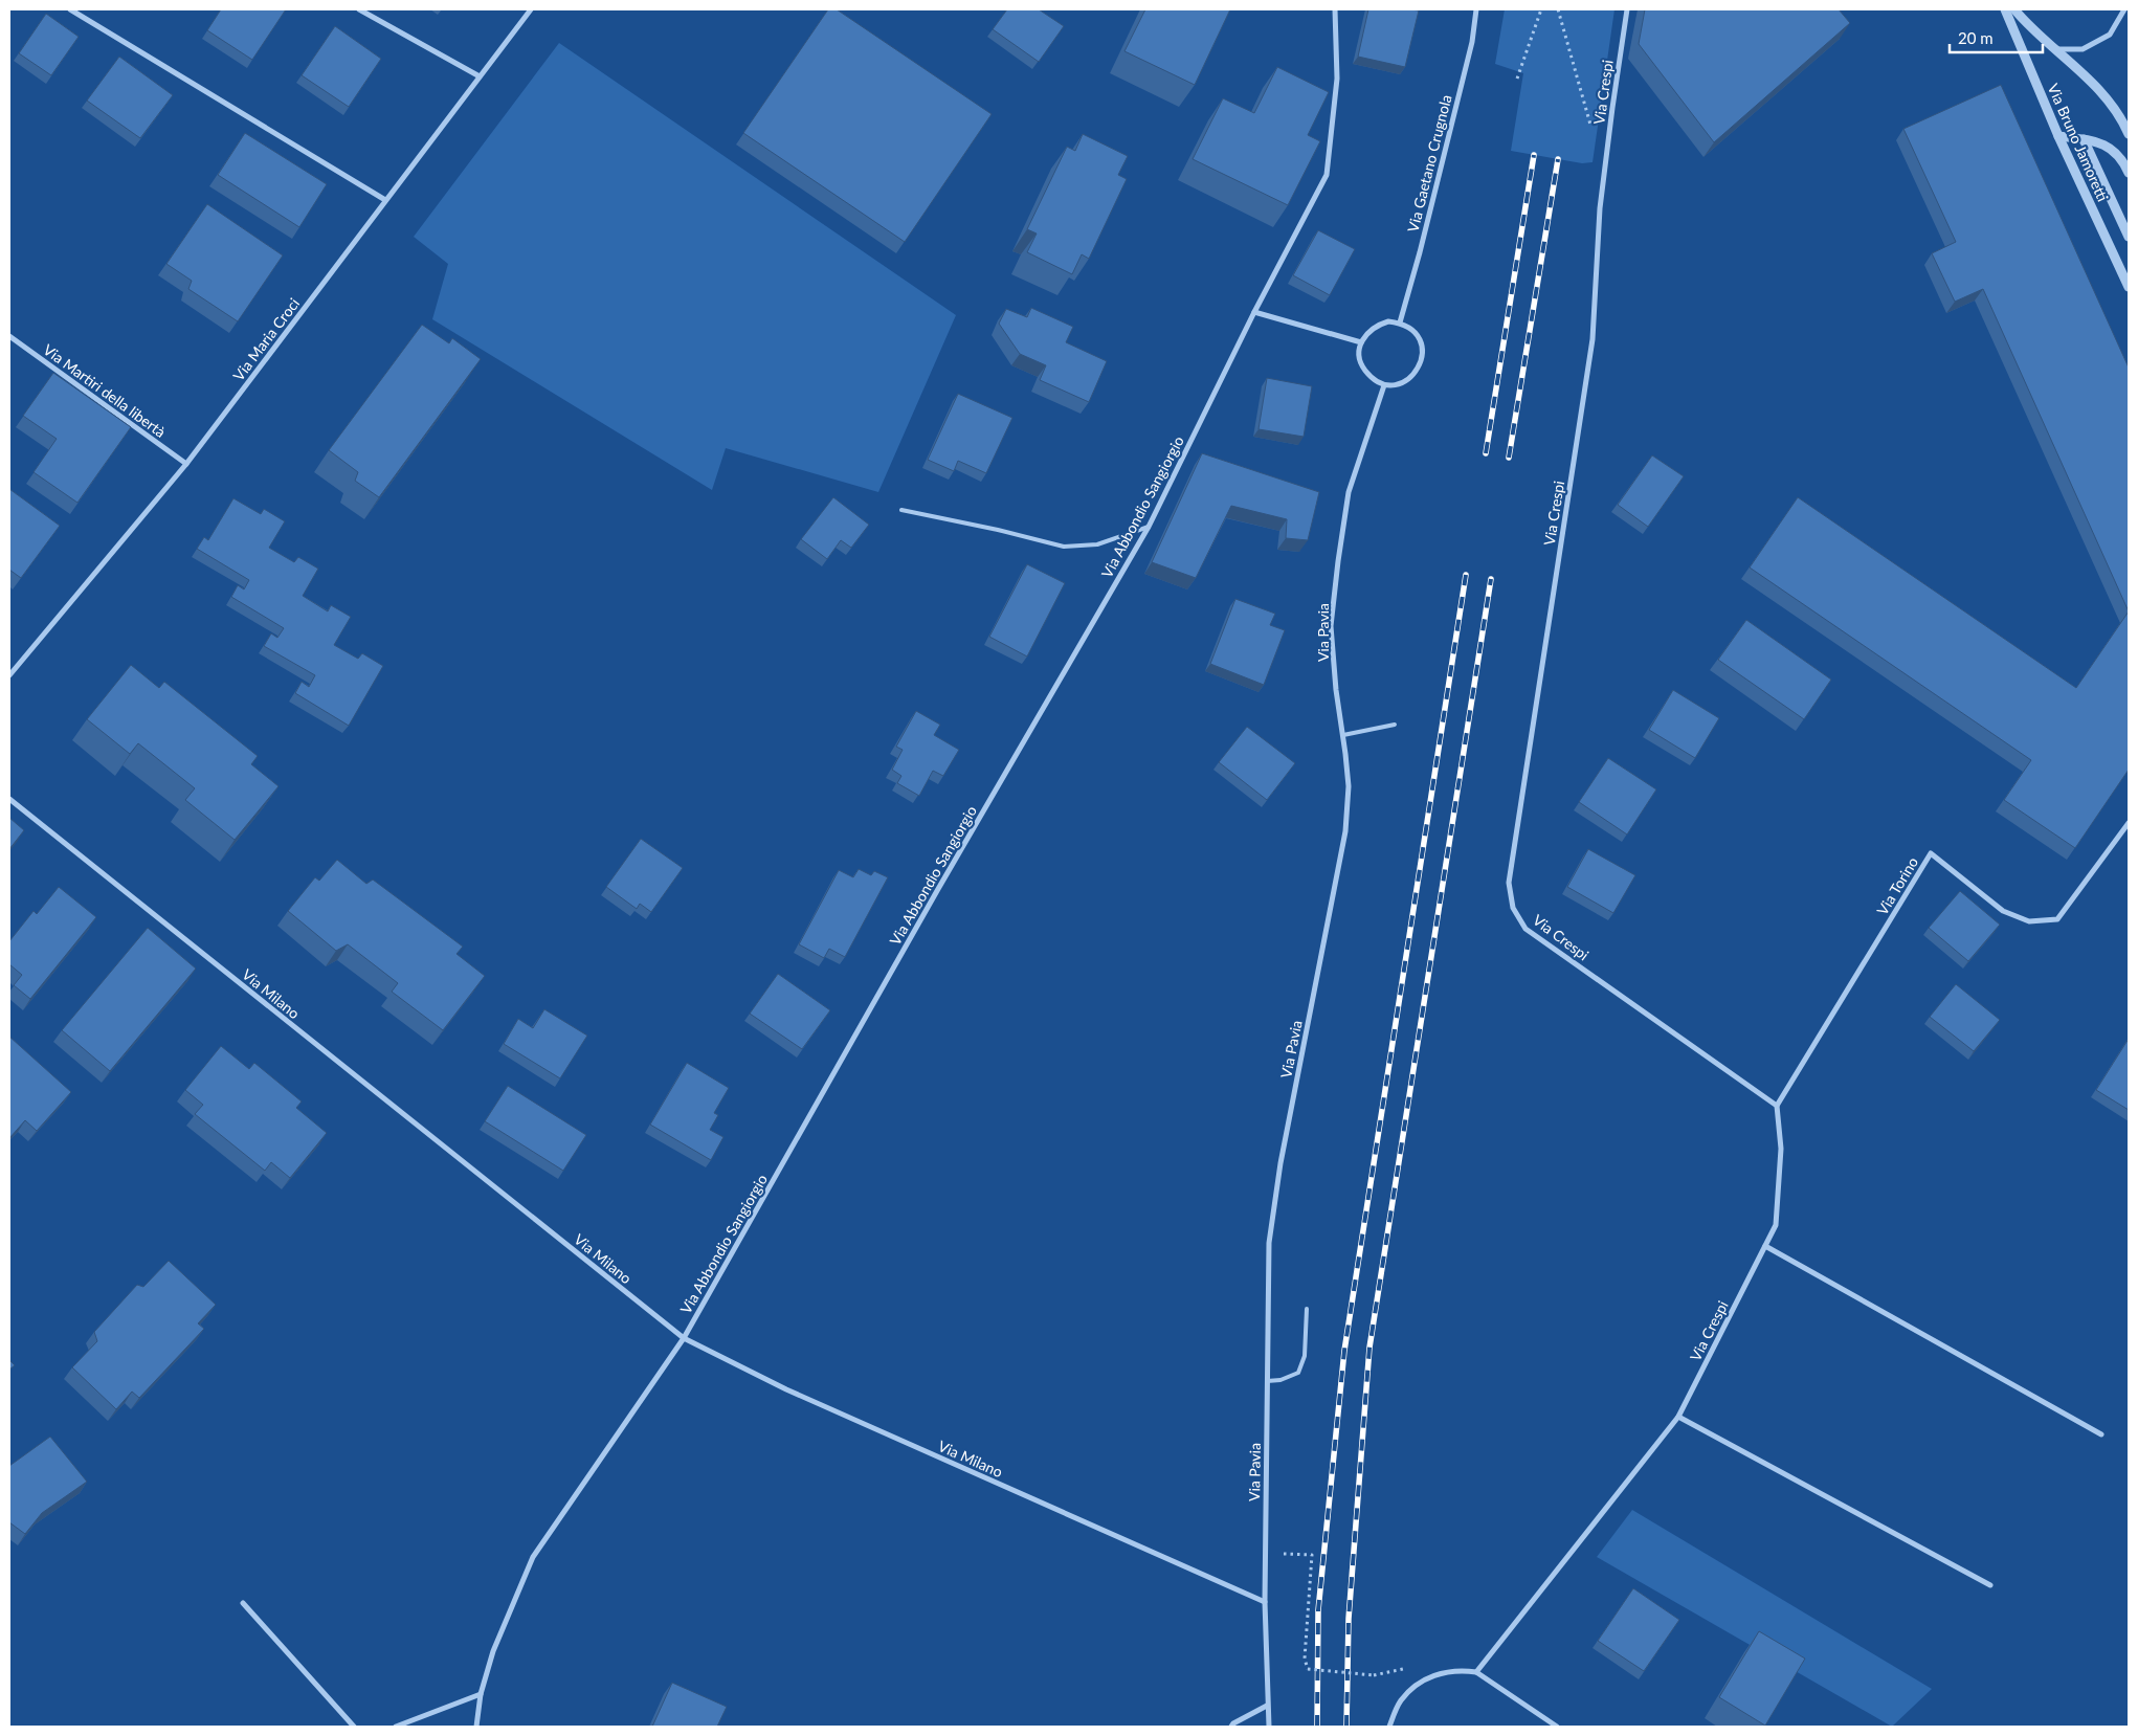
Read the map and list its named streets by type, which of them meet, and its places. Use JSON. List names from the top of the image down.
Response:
{
  "streets": {
    "street": [
      "Via Crespi",
      "Via Bruno Jamoretti",
      "Via Gaetano Crugnola",
      "Via Maria Croci",
      "Via Martiri della libertà",
      "Via Abbondio Sangiorgio",
      "Via Pavia",
      "Via Torino",
      "Via Milano"
    ]
  },
  "crossings": [
    ["Via Crespi", "Via Torino"],
    ["Via Gaetano Crugnola", "Via Pavia"],
    ["Via Maria Croci", "Via Martiri della libertà"],
    ["Via Abbondio Sangiorgio", "Via Milano"],
    ["Via Pavia", "Via Milano"]
  ],
  "scale_bar": "20 m"
}
